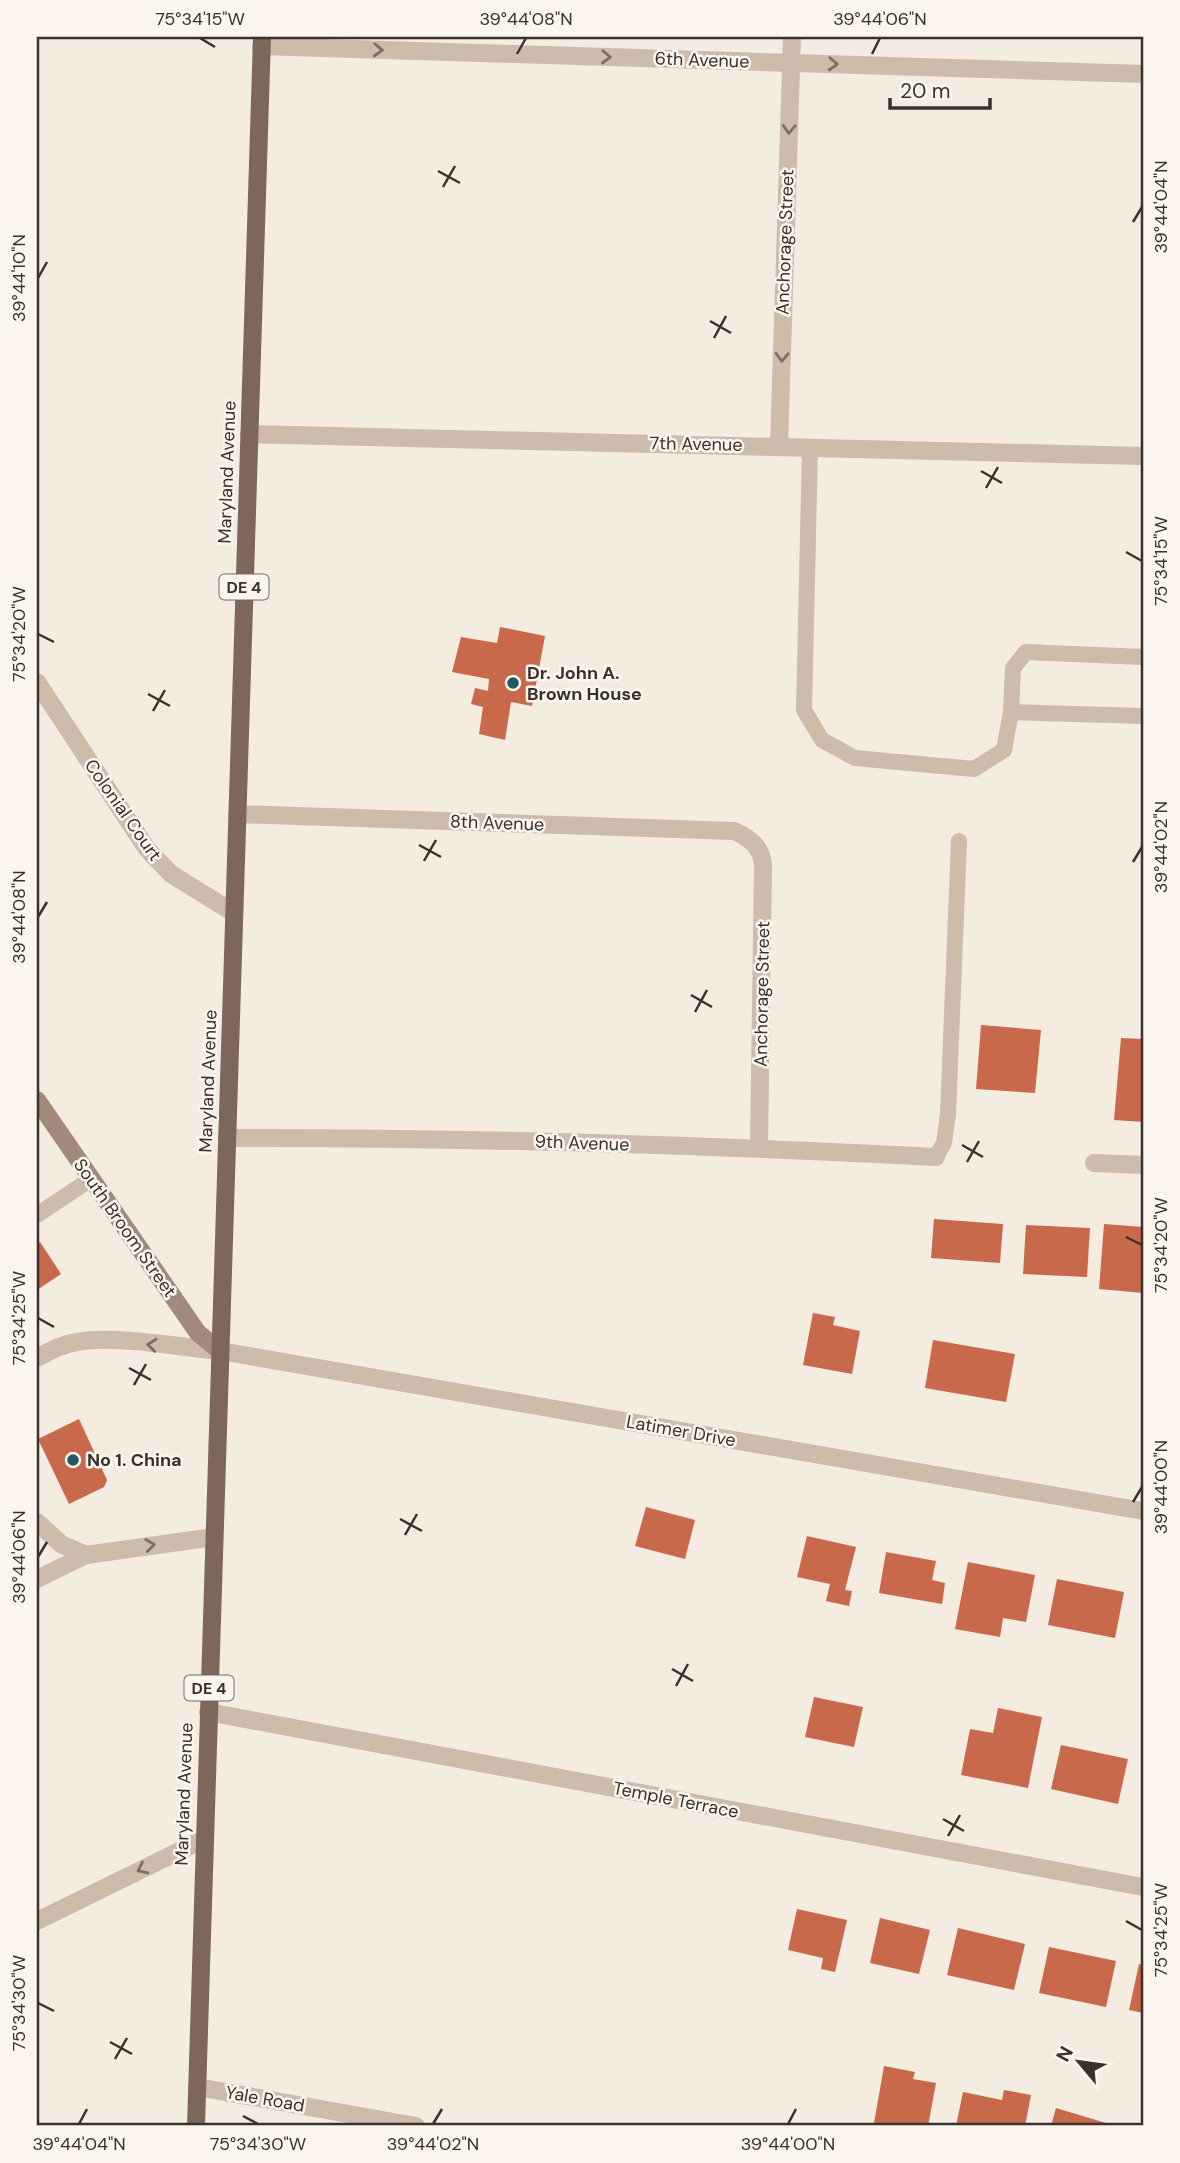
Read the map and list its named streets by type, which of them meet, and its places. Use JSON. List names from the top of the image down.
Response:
{
  "streets": {
    "main road": ["Maryland Avenue", "DE 4"],
    "street": [
      "6th Avenue",
      "Anchorage Street",
      "7th Avenue",
      "Colonial Court",
      "8th Avenue",
      "9th Avenue",
      "South Broom Street",
      "Latimer Drive",
      "Temple Terrace",
      "Yale Road"
    ]
  },
  "crossings": [
    ["6th Avenue", "Anchorage Street"],
    ["6th Avenue", "Maryland Avenue"],
    ["Anchorage Street", "7th Avenue"],
    ["Anchorage Street", "8th Avenue"],
    ["Anchorage Street", "9th Avenue"],
    ["7th Avenue", "Maryland Avenue"],
    ["Maryland Avenue", "Colonial Court"],
    ["Maryland Avenue", "8th Avenue"],
    ["Maryland Avenue", "9th Avenue"],
    ["Maryland Avenue", "South Broom Street"],
    ["Maryland Avenue", "Latimer Drive"],
    ["Maryland Avenue", "Temple Terrace"],
    ["Maryland Avenue", "Yale Road"],
    ["South Broom Street", "Latimer Drive"]
  ],
  "one_way": ["6th Avenue", "Anchorage Street"],
  "places": ["Dr. John A. Brown House", "No 1. China"],
  "scale_bar": "20 m",
  "north": "top left",
  "coordinates": [
    "75°34'15\"W",
    "39°44'08\"N",
    "39°44'06\"N",
    "39°44'04\"N",
    "39°44'10\"N",
    "75°34'20\"W",
    "39°44'02\"N",
    "75°34'25\"W",
    "39°44'00\"N",
    "75°34'30\"W"
  ]
}
